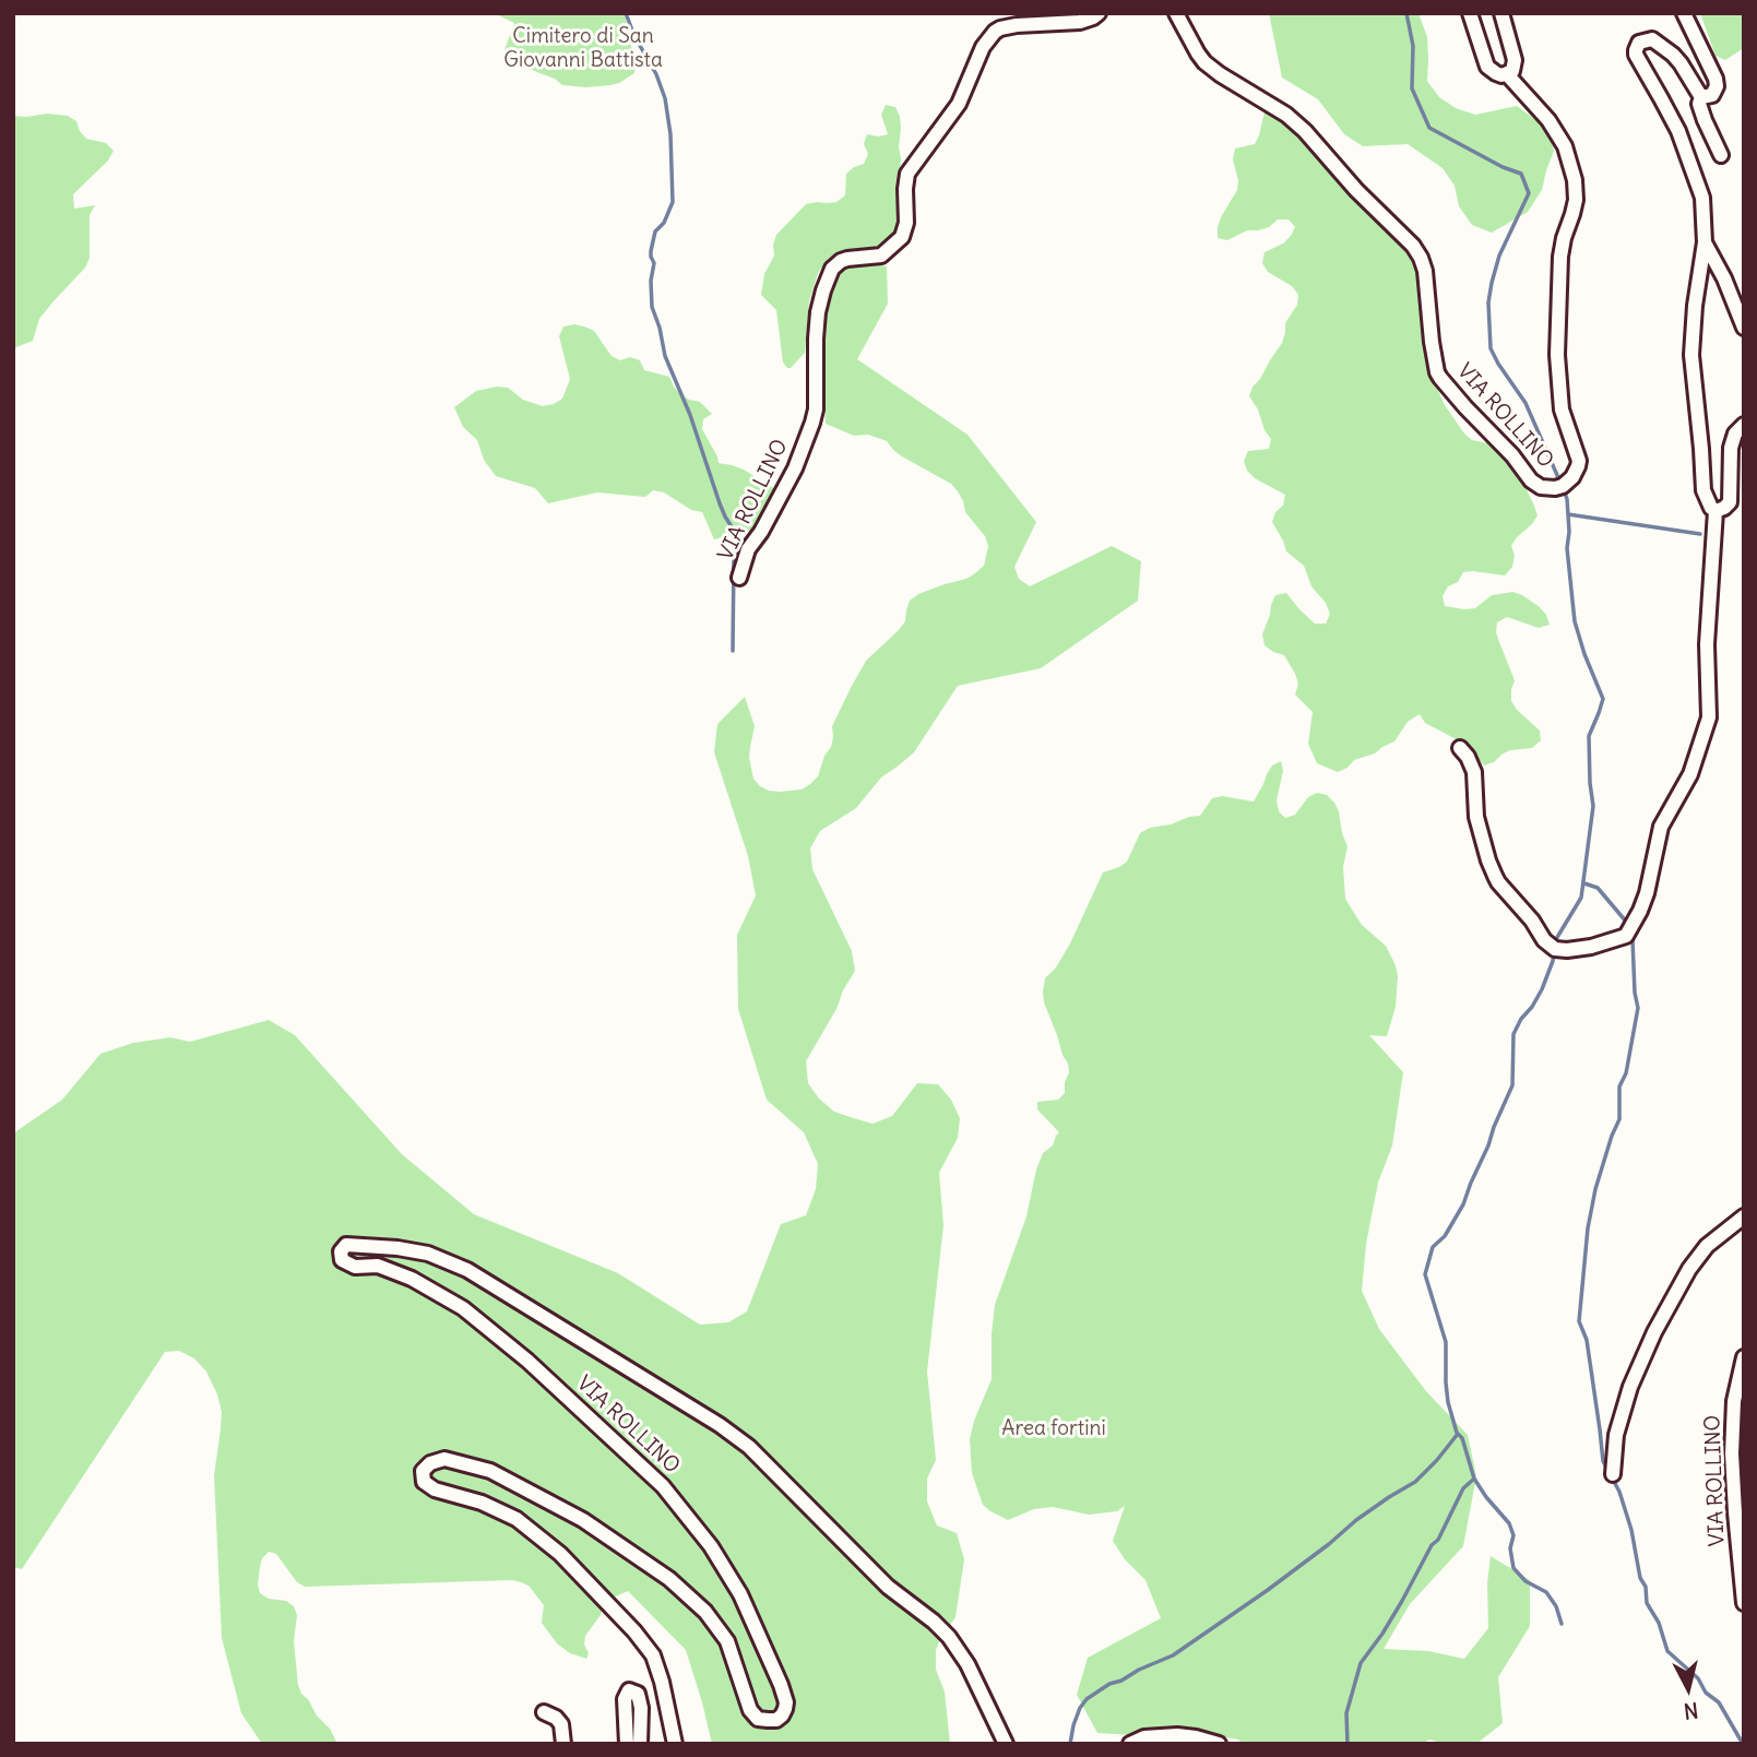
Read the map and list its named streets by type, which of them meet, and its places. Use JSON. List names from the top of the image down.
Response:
{
  "streets": {
    "street": ["VIA ROLLINO"]
  },
  "parks": ["Cimitero di San Giovanni Battista", "Area fortini"],
  "north": "bottom"
}
